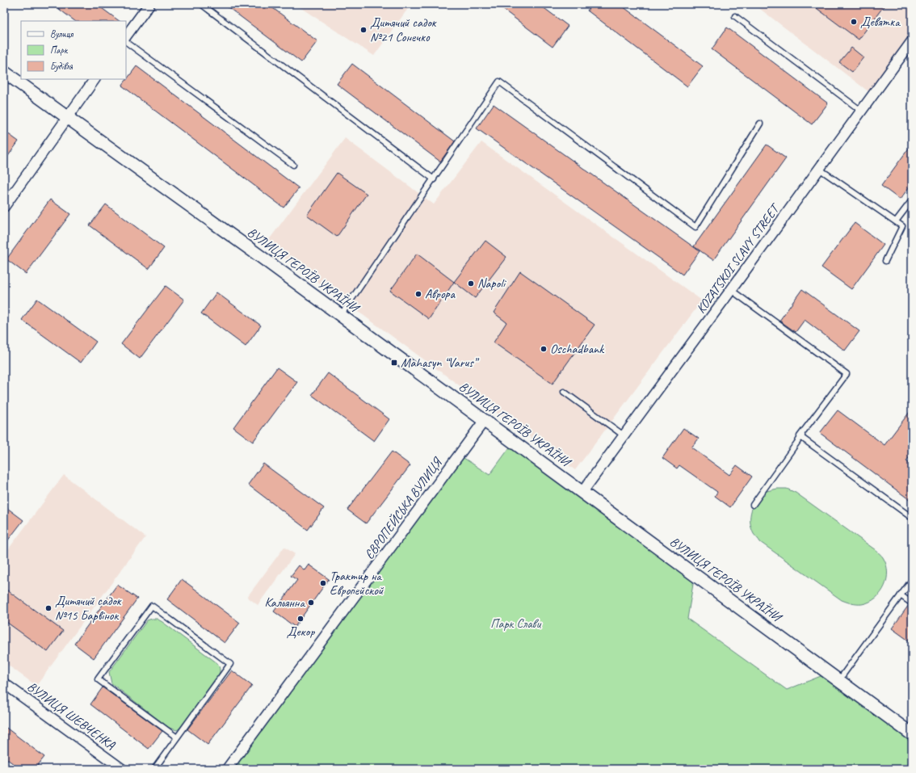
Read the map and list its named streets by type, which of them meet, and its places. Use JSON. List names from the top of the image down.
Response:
{
  "streets": {
    "street": [
      "KOZATSKOI SLAVY STREET",
      "ВУЛИЦЯ ГЕРОЇВ УКРАЇНИ",
      "ЄВРОПЕЙСЬКА ВУЛИЦЯ",
      "ВУЛИЦЯ ШЕВЧЕНКА"
    ]
  },
  "crossings": [
    ["KOZATSKOI SLAVY STREET", "ВУЛИЦЯ ГЕРОЇВ УКРАЇНИ"],
    ["ВУЛИЦЯ ГЕРОЇВ УКРАЇНИ", "ЄВРОПЕЙСЬКА ВУЛИЦЯ"]
  ],
  "parks": ["Парк Слави"],
  "places": {
    "other": [
      "Девятка",
      "Дитячий садок №21 Сонечко",
      "Napoli",
      "Аврора",
      "Oschadbank",
      "Трактир на Европейской",
      "Кальянна",
      "Дитячий садок №15 Барвінок",
      "Декор"
    ],
    "transit": ["Mahasyn “Varus”"]
  },
  "legend": ["Вулиця", "Парк", "Будівля"]
}
